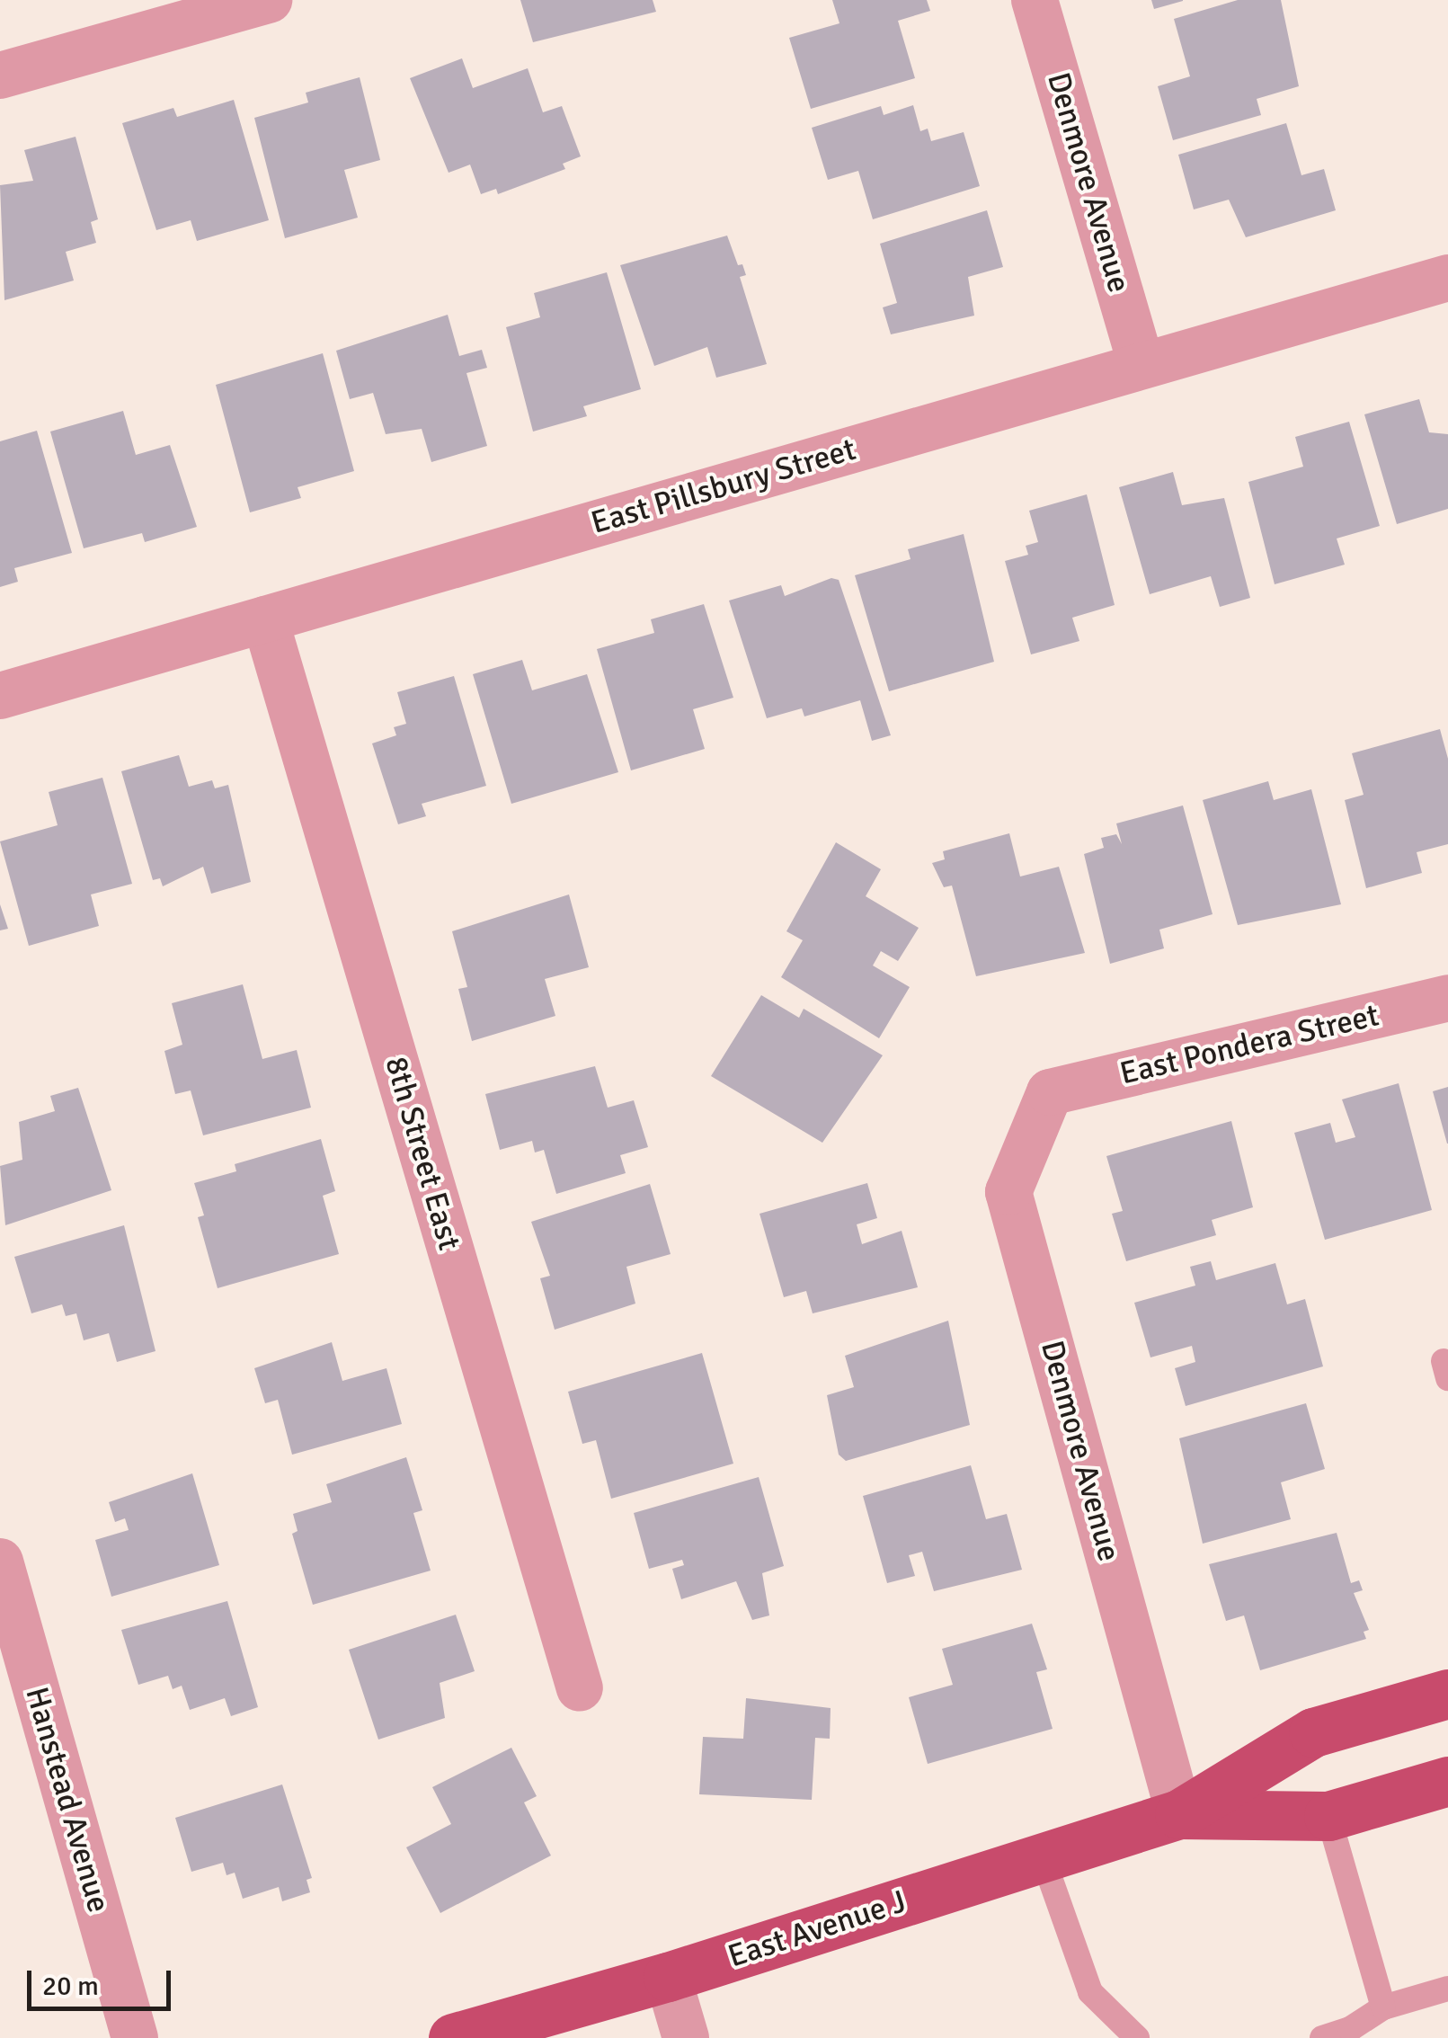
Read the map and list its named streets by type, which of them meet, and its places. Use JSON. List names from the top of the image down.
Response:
{
  "streets": {
    "main road": ["East Avenue J"],
    "street": [
      "Denmore Avenue",
      "East Pillsbury Street",
      "East Pondera Street",
      "8th Street East",
      "Hanstead Avenue"
    ]
  },
  "crossings": [
    ["Denmore Avenue", "East Pillsbury Street"],
    ["Denmore Avenue", "East Pondera Street"],
    ["Denmore Avenue", "East Avenue J"],
    ["East Pillsbury Street", "8th Street East"]
  ],
  "scale_bar": "20 m"
}
